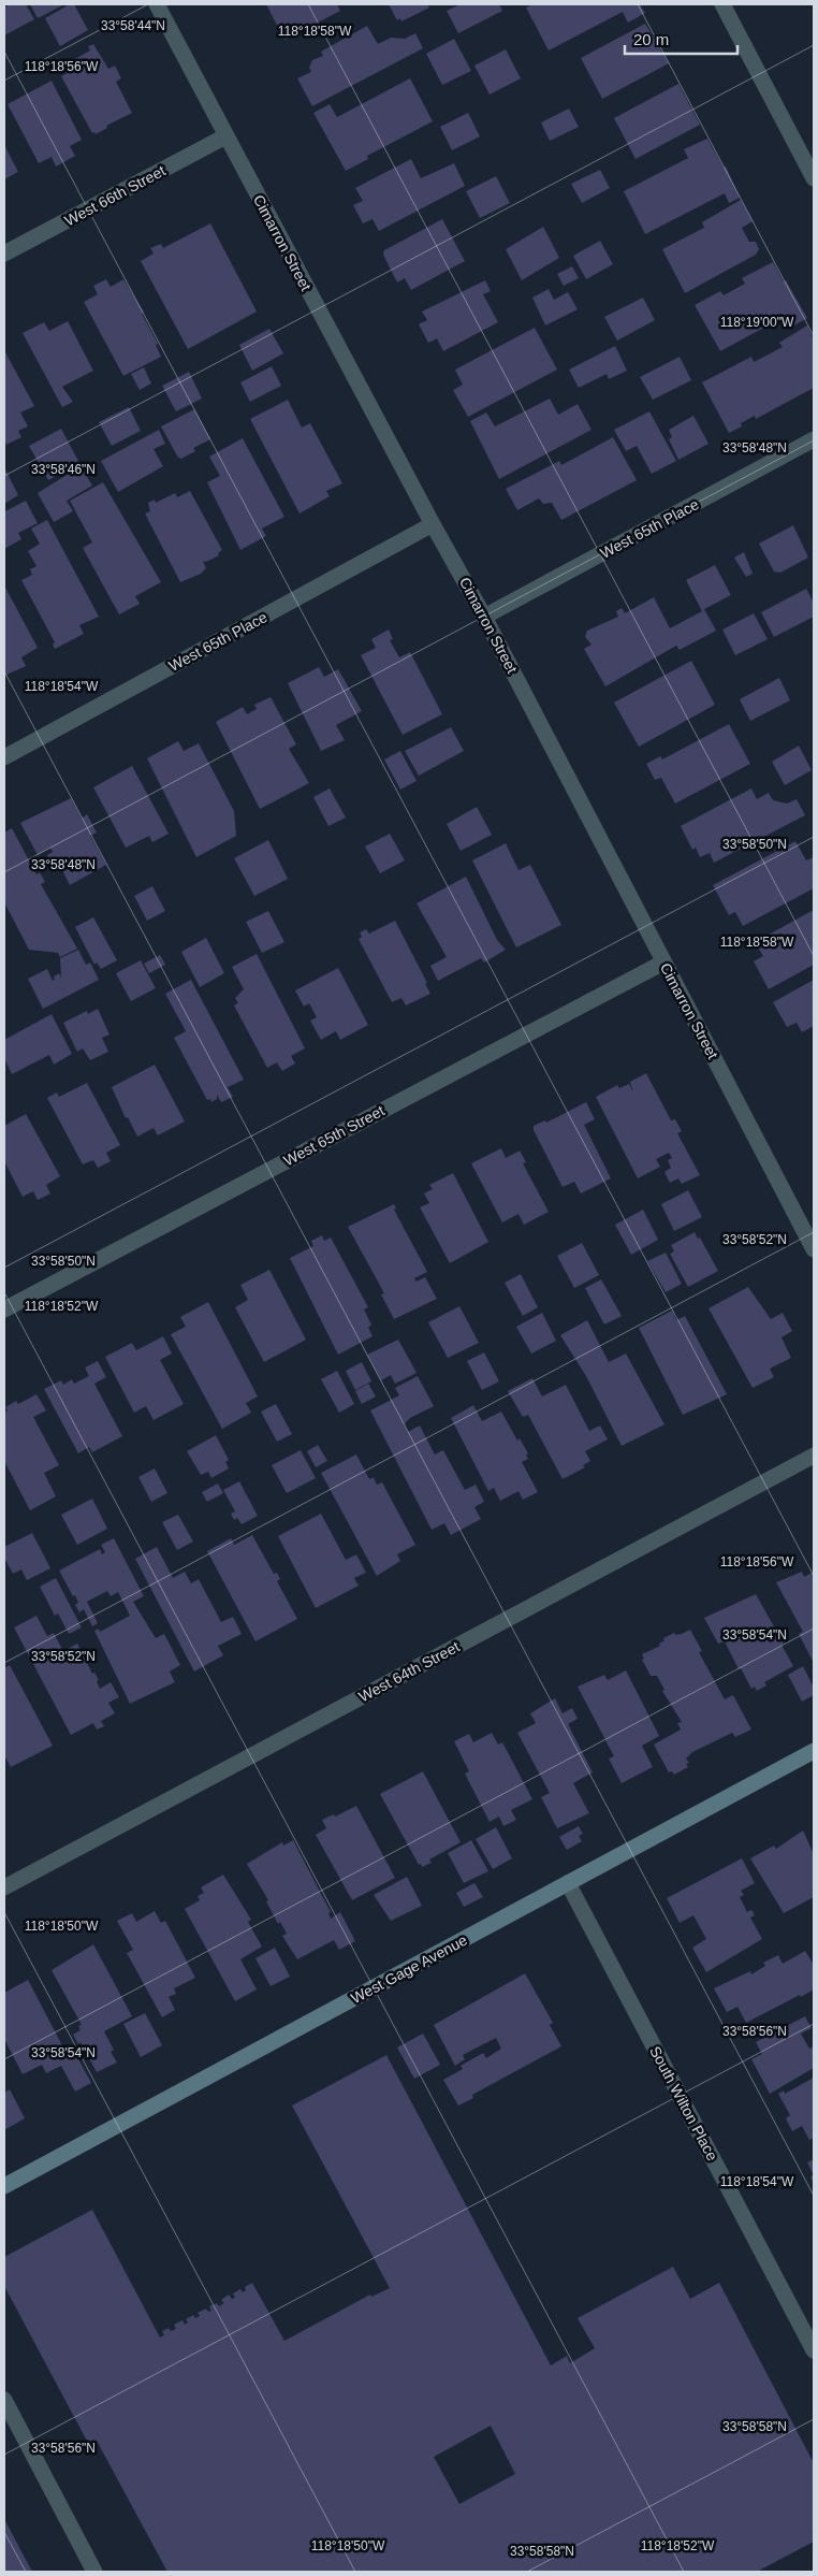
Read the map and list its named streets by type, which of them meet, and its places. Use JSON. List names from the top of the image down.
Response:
{
  "streets": {
    "street": [
      "West 66th Street",
      "Cimarron Street",
      "West 65th Place",
      "West 65th Street",
      "West 64th Street",
      "West Gage Avenue",
      "South Wilton Place"
    ]
  },
  "crossings": [
    ["West 66th Street", "Cimarron Street"],
    ["Cimarron Street", "West 65th Place"],
    ["Cimarron Street", "West 65th Street"],
    ["West Gage Avenue", "South Wilton Place"]
  ],
  "scale_bar": "20 m",
  "coordinates": [
    "33°58'44\"N",
    "118°18'58\"W",
    "118°18'56\"W",
    "118°19'00\"W",
    "33°58'48\"N",
    "33°58'46\"N",
    "118°18'54\"W",
    "33°58'50\"N",
    "33°58'52\"N",
    "118°18'52\"W",
    "33°58'54\"N",
    "118°18'50\"W",
    "33°58'56\"N",
    "33°58'58\"N"
  ]
}
